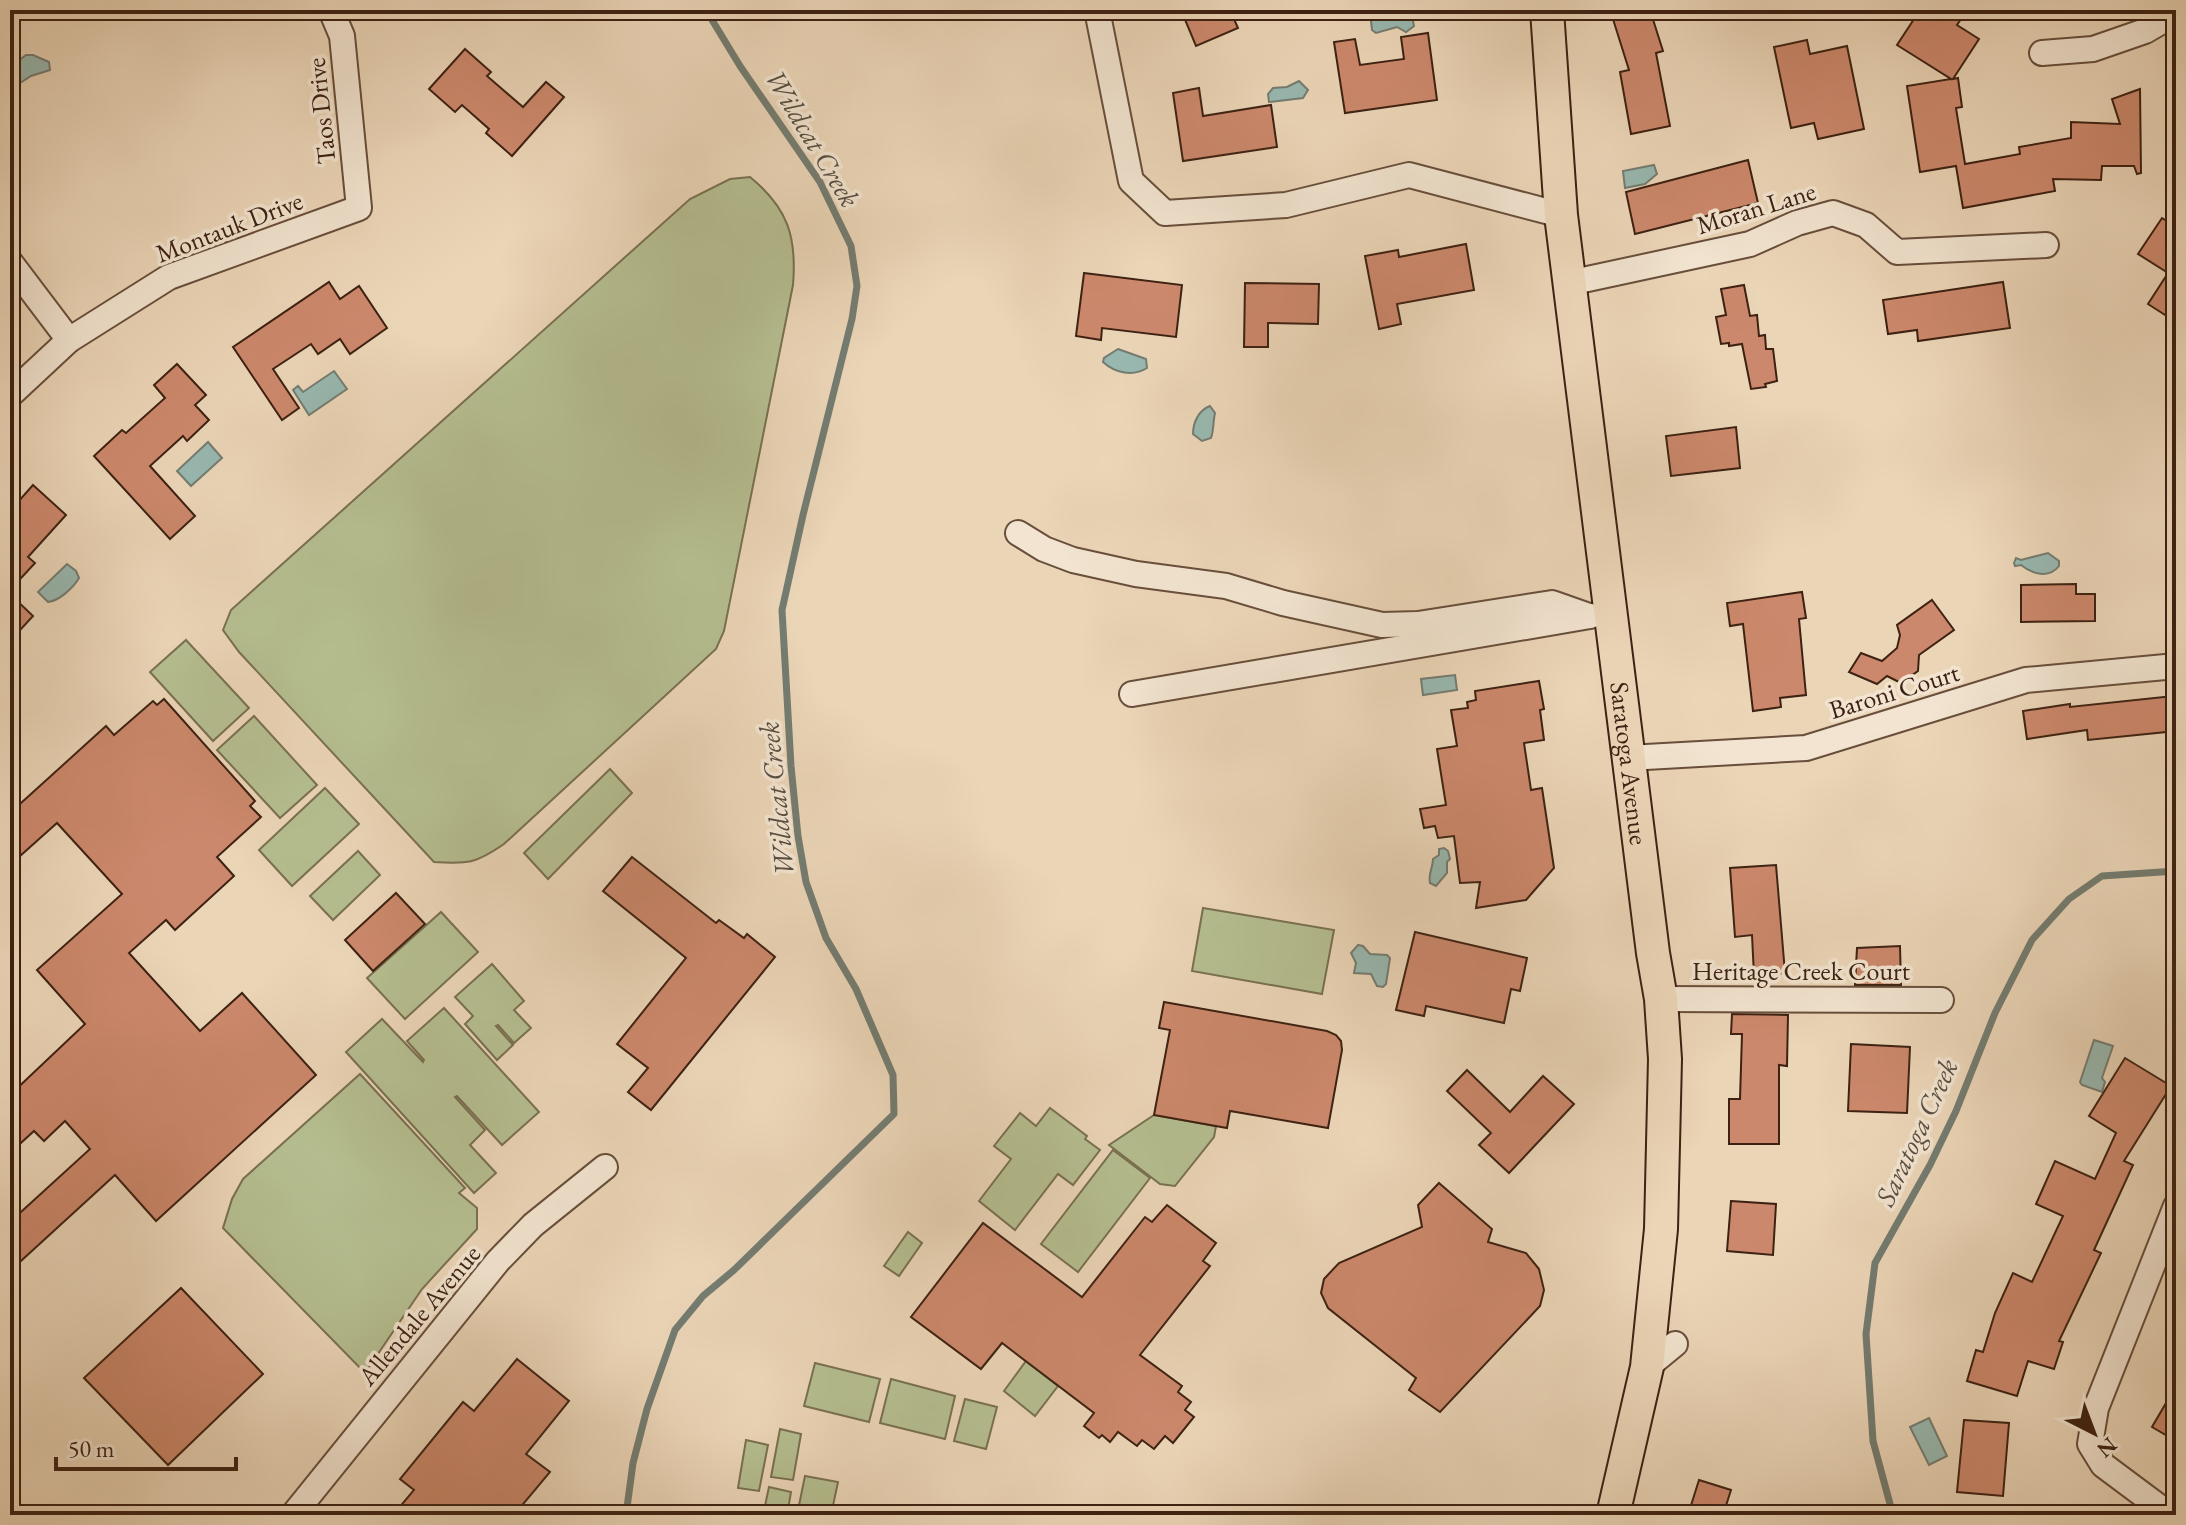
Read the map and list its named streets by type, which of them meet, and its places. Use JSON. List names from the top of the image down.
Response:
{
  "streets": {
    "main road": ["Saratoga Avenue"],
    "street": [
      "Taos Drive",
      "Moran Lane",
      "Montauk Drive",
      "Baroni Court",
      "Heritage Creek Court",
      "Allendale Avenue"
    ]
  },
  "crossings": [
    ["Taos Drive", "Montauk Drive"],
    ["Moran Lane", "Saratoga Avenue"],
    ["Baroni Court", "Saratoga Avenue"],
    ["Saratoga Avenue", "Heritage Creek Court"]
  ],
  "water": ["Wildcat Creek", "Saratoga Creek"],
  "scale_bar": "50 m",
  "north": "bottom right"
}
